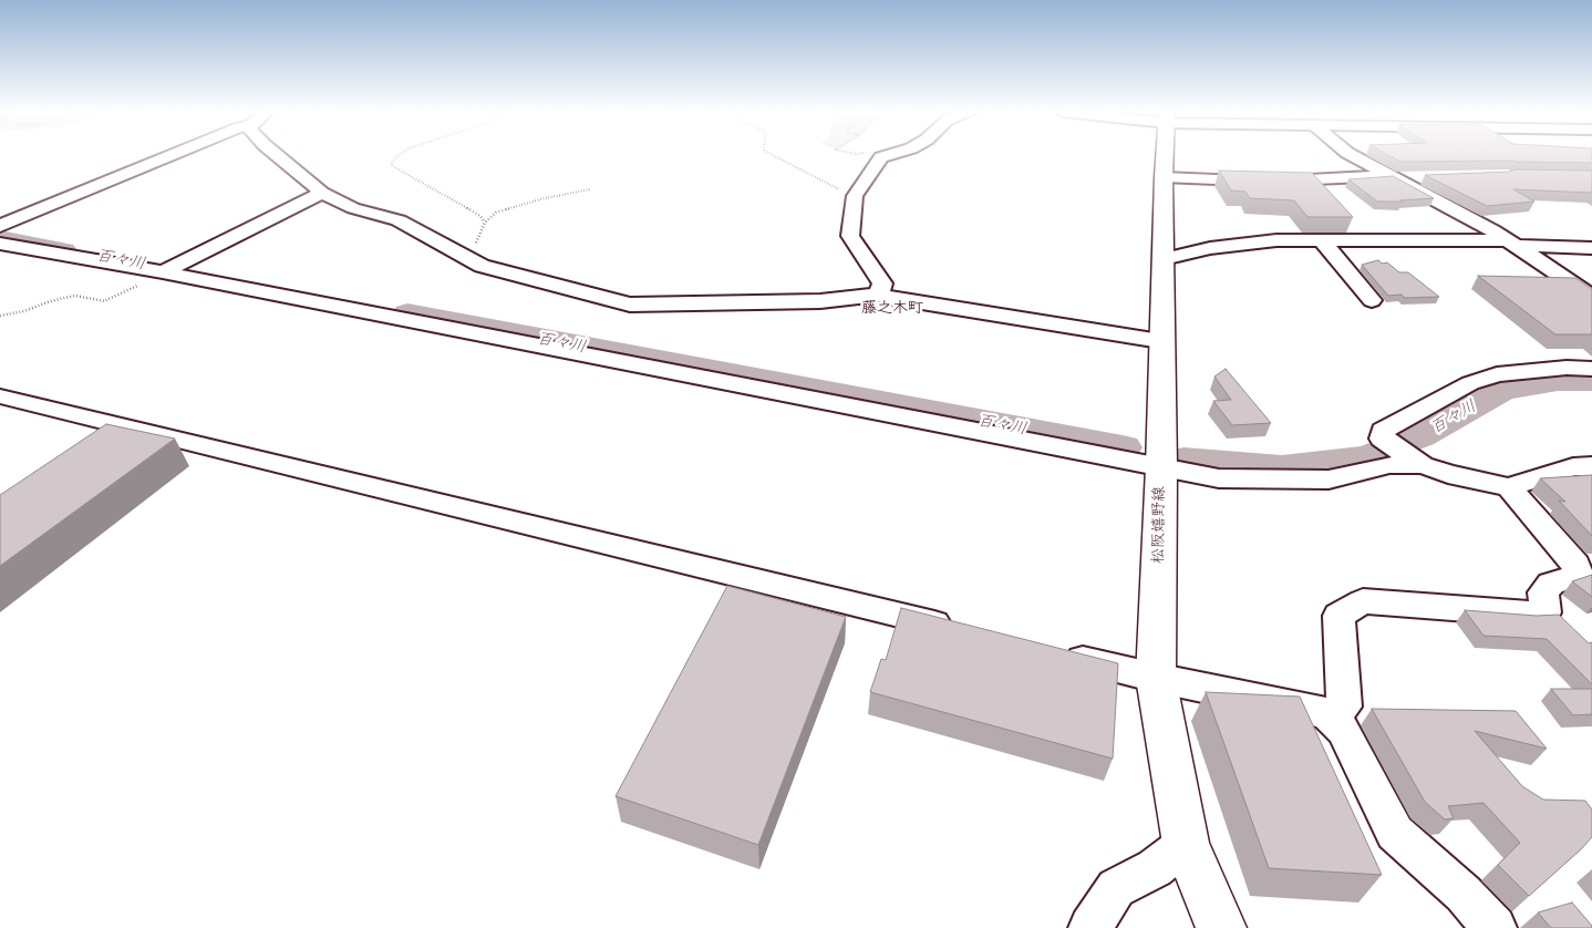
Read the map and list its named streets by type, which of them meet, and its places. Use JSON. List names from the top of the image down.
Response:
{
  "streets": {
    "main road": ["松阪嬉野線"]
  },
  "districts": ["藤之木町"],
  "water": ["百々川"]
}
